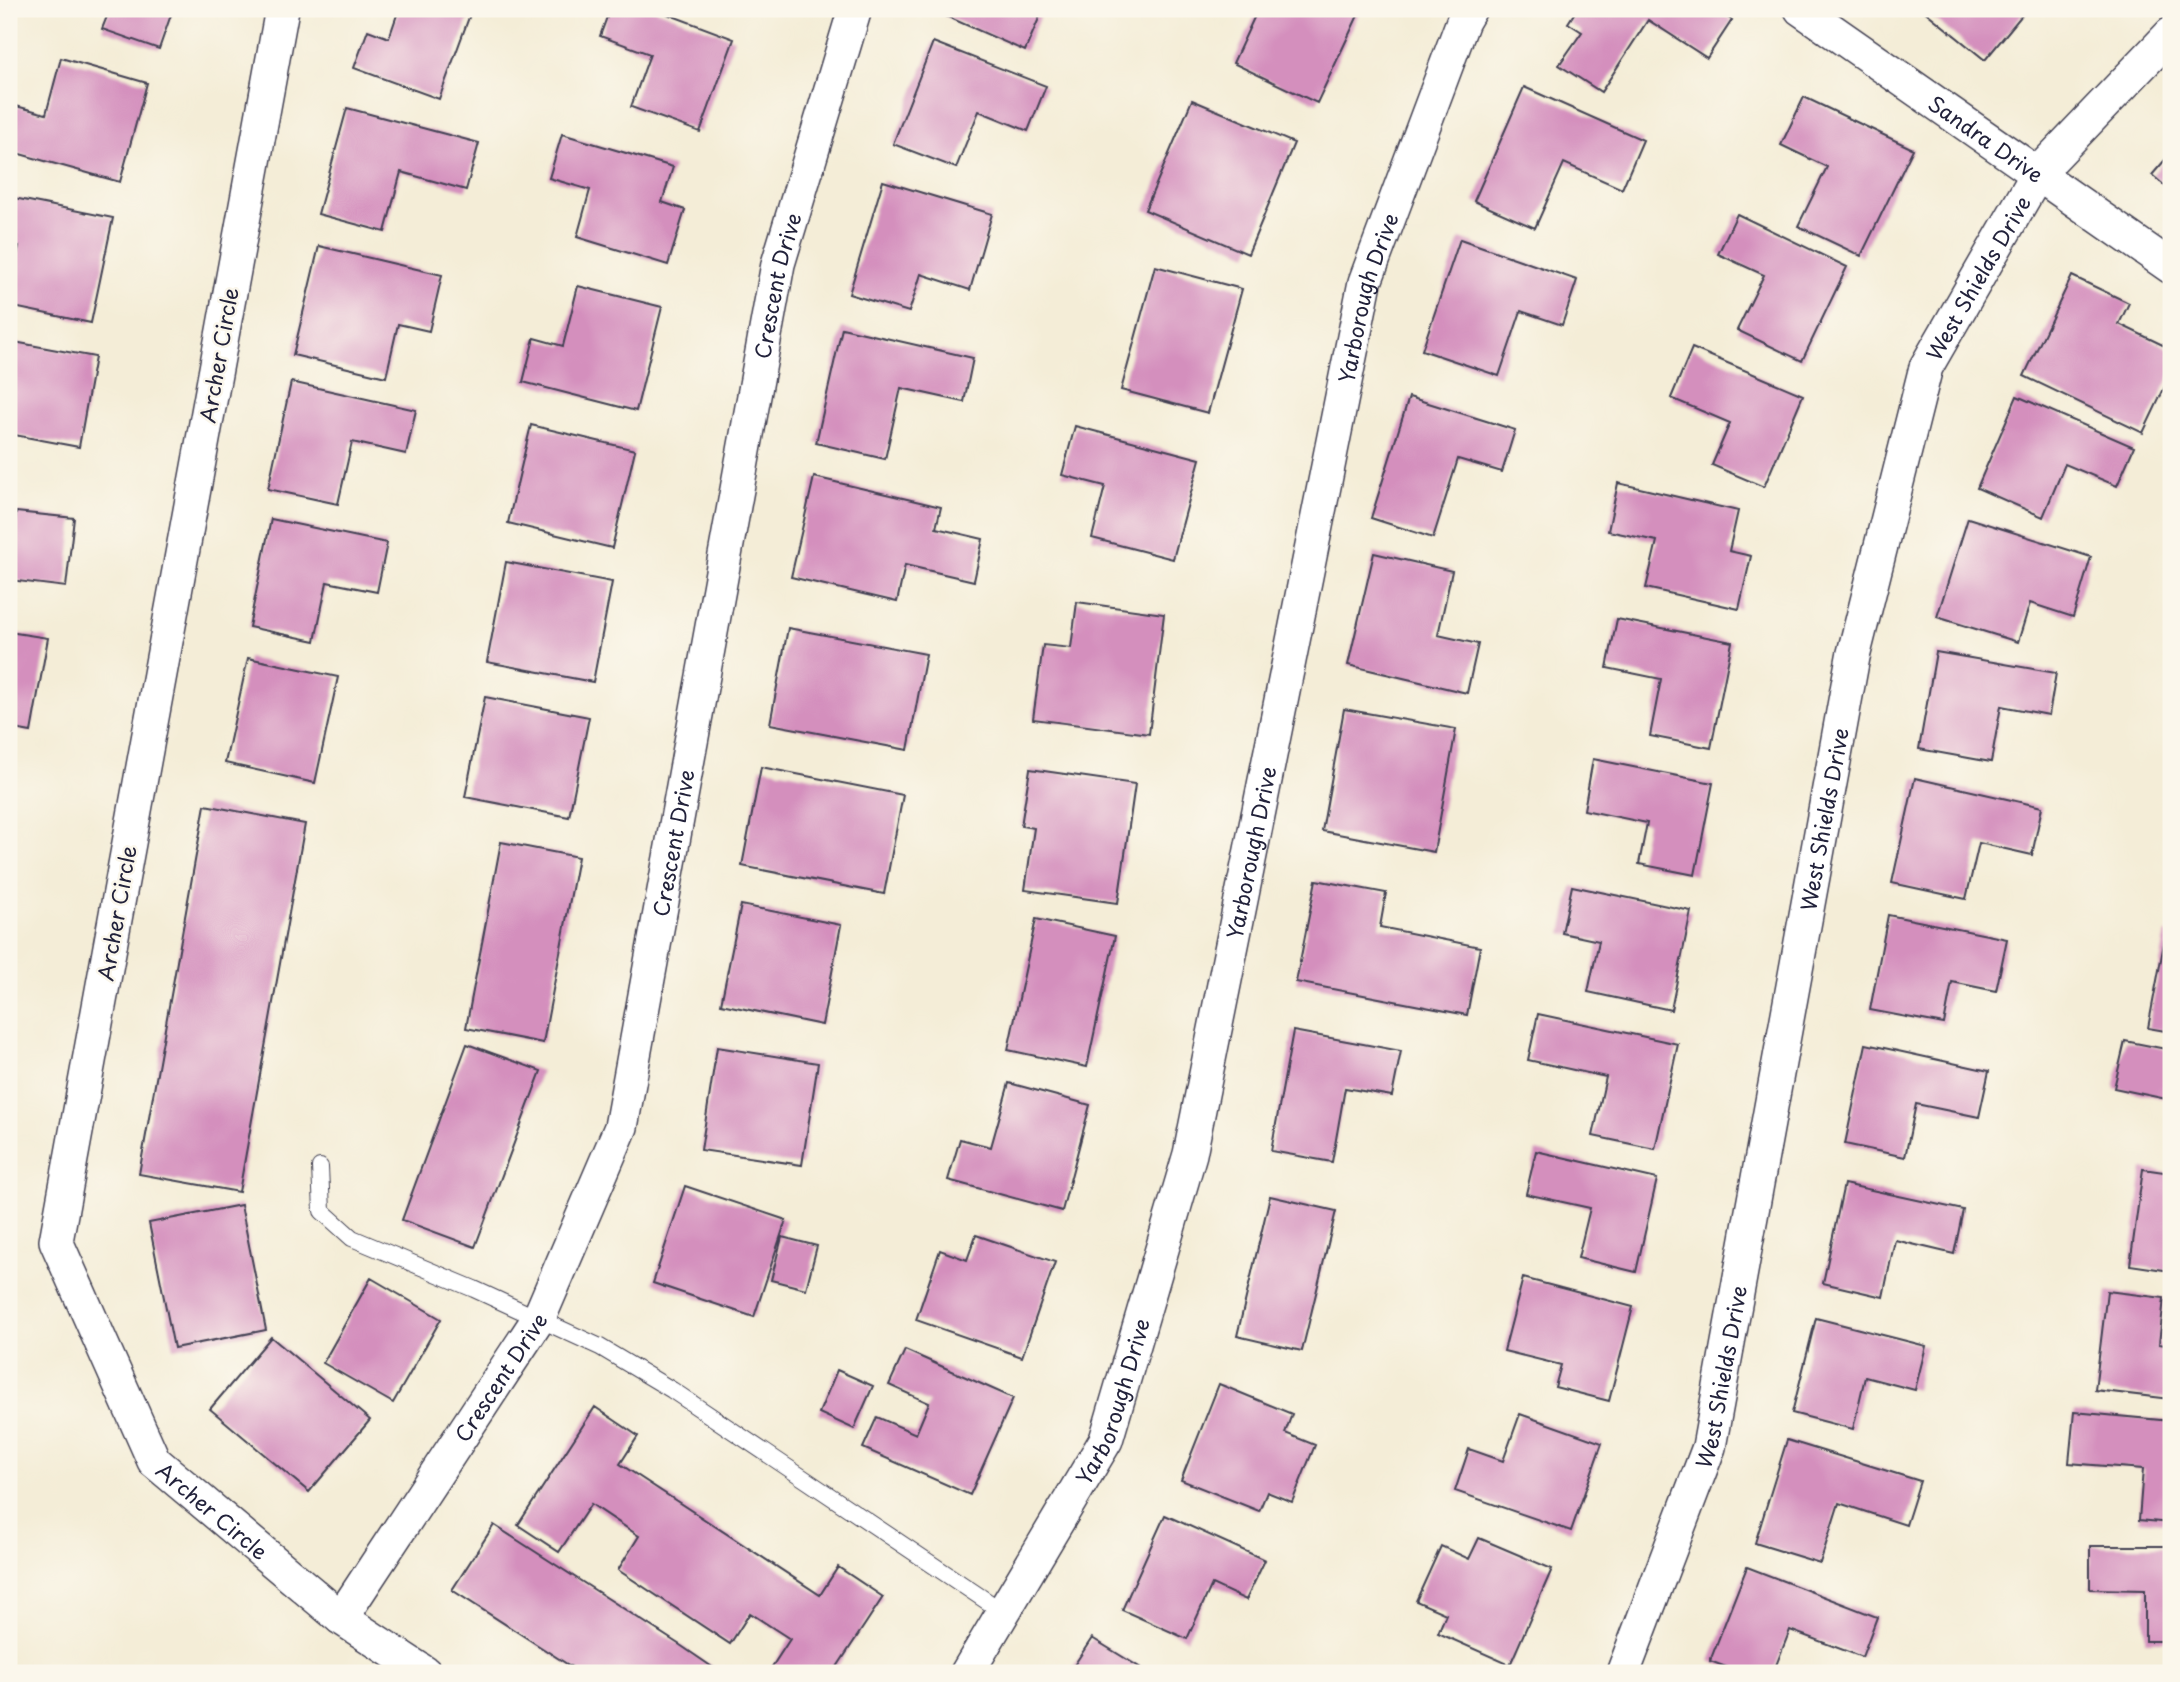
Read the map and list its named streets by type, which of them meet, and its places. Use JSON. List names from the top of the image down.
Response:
{
  "streets": {
    "street": [
      "Sandra Drive",
      "West Shields Drive",
      "Crescent Drive",
      "Yarborough Drive",
      "Archer Circle"
    ]
  },
  "crossings": [
    ["Sandra Drive", "West Shields Drive"],
    ["Crescent Drive", "Archer Circle"]
  ]
}
